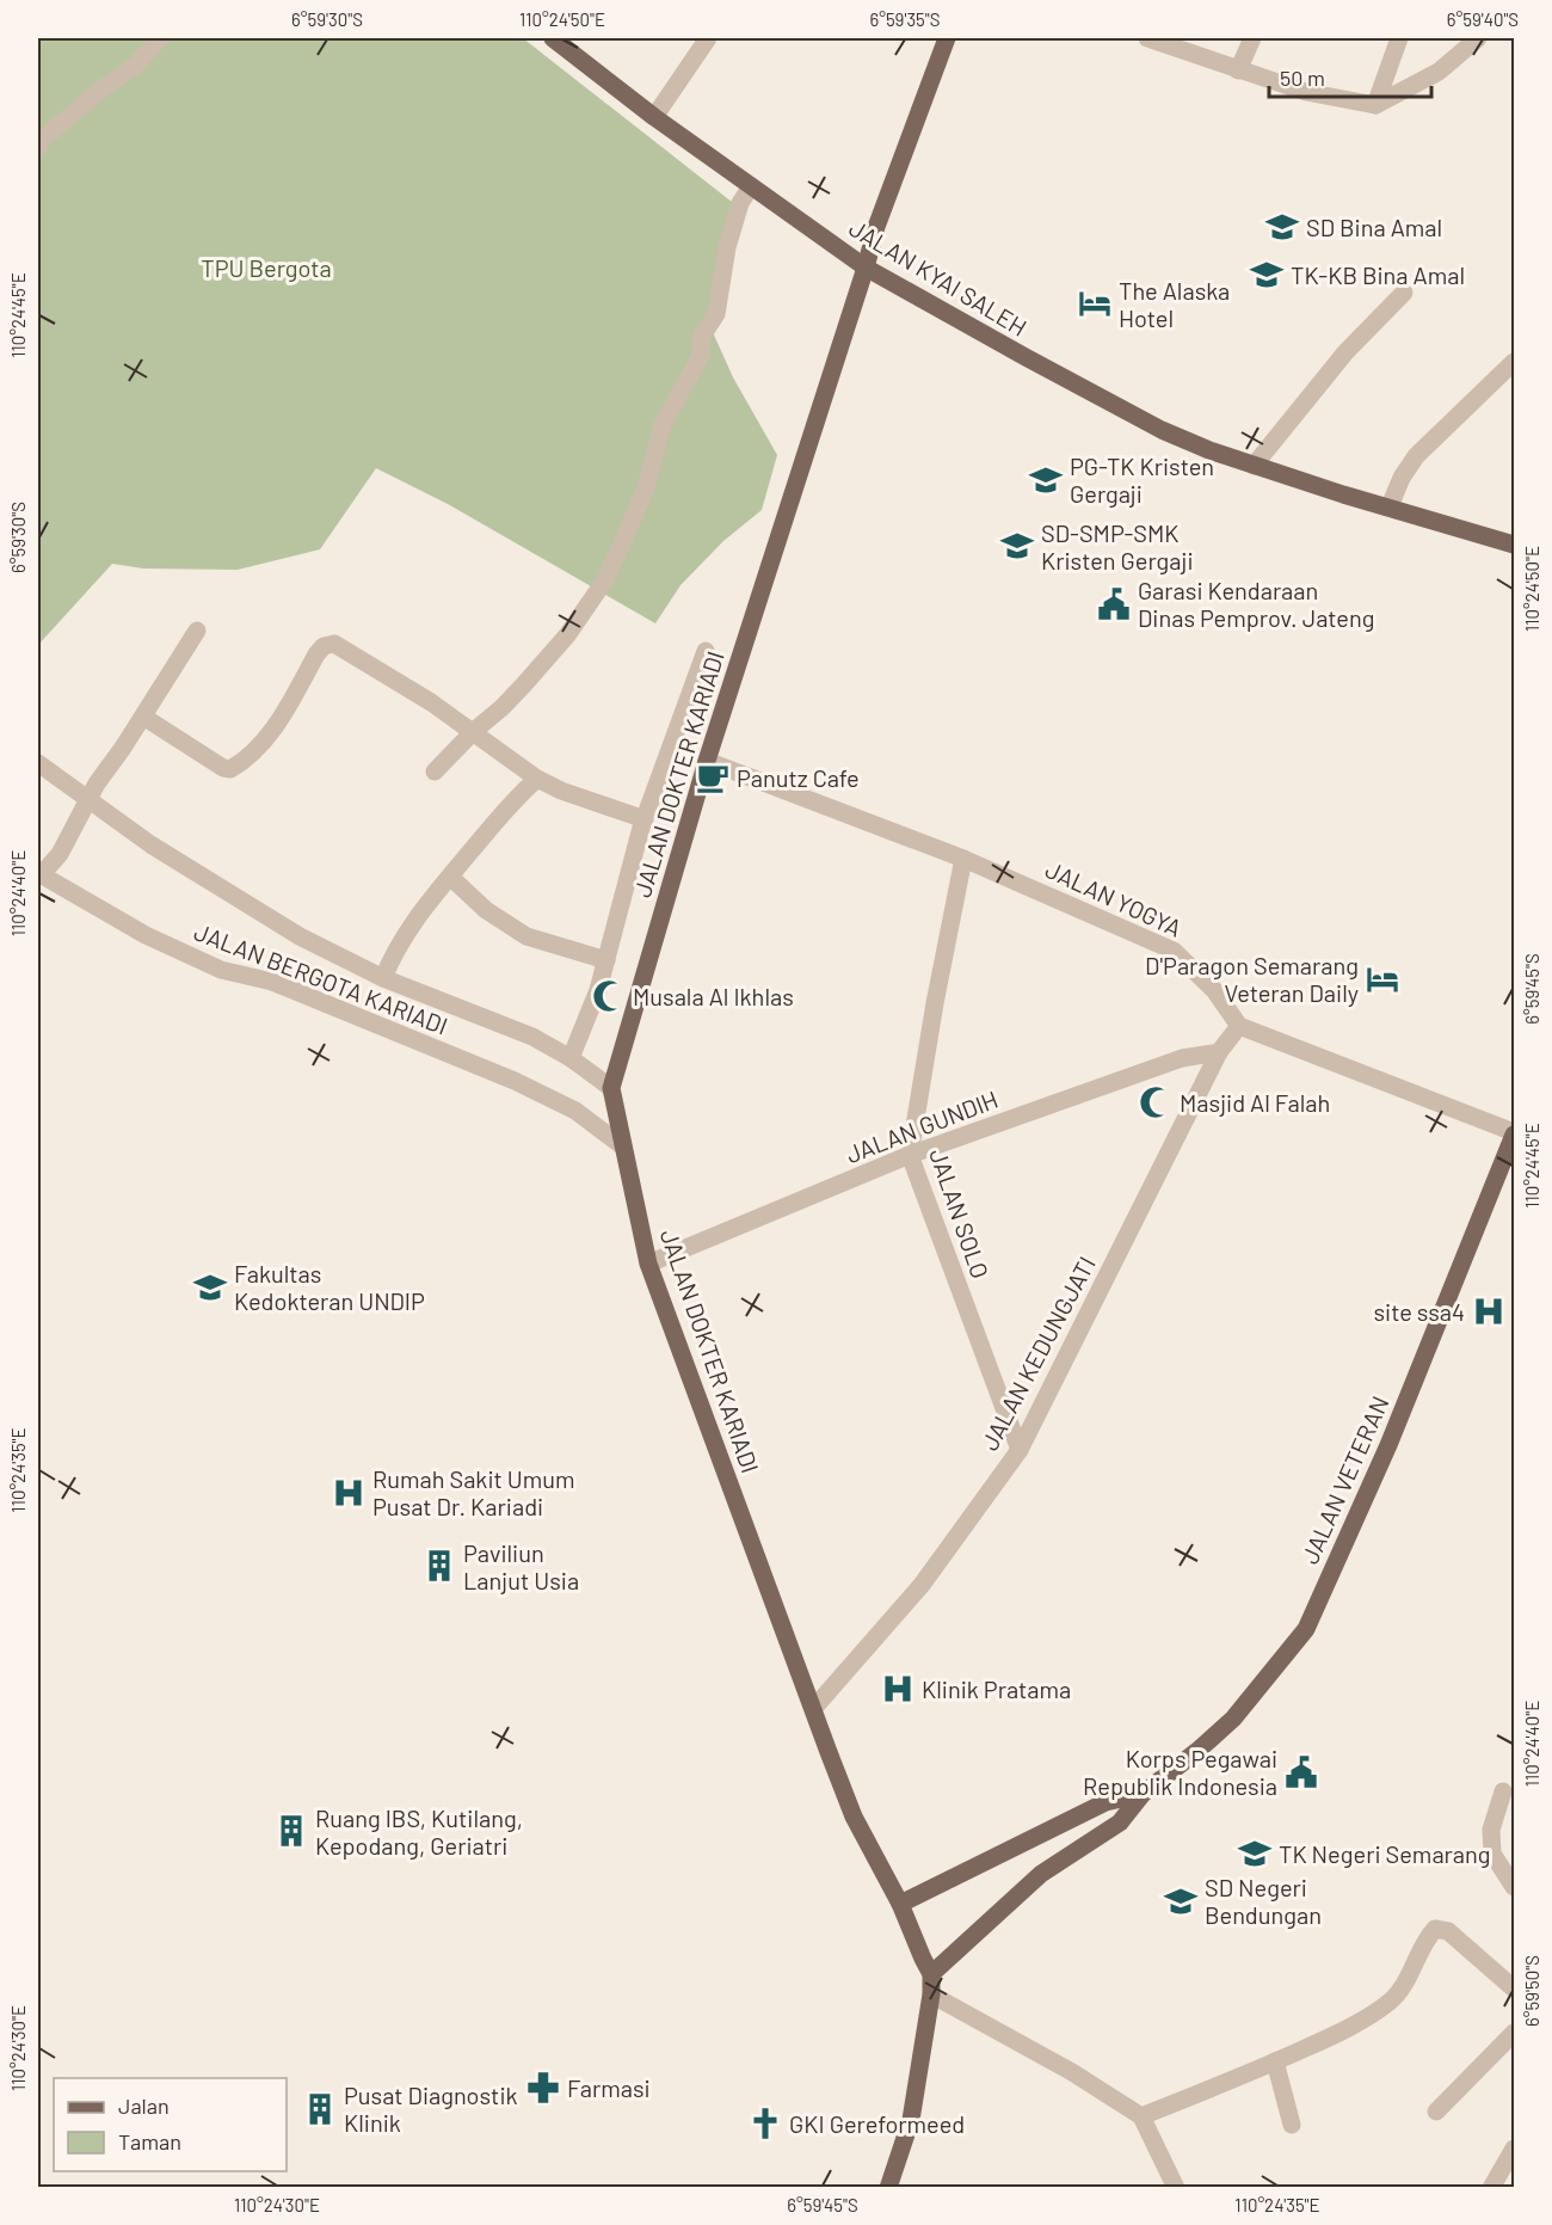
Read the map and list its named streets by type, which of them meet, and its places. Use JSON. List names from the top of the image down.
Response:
{
  "streets": {
    "main road": ["JALAN KYAI SALEH", "JALAN DOKTER KARIADI", "JALAN VETERAN"],
    "street": [
      "JALAN YOGYA",
      "JALAN BERGOTA KARIADI",
      "JALAN GUNDIH",
      "JALAN SOLO",
      "JALAN KEDUNGJATI"
    ]
  },
  "crossings": [
    ["JALAN KYAI SALEH", "JALAN DOKTER KARIADI"],
    ["JALAN DOKTER KARIADI", "JALAN YOGYA"],
    ["JALAN DOKTER KARIADI", "JALAN BERGOTA KARIADI"],
    ["JALAN DOKTER KARIADI", "JALAN GUNDIH"],
    ["JALAN DOKTER KARIADI", "JALAN KEDUNGJATI"],
    ["JALAN DOKTER KARIADI", "JALAN VETERAN"],
    ["JALAN YOGYA", "JALAN SOLO"],
    ["JALAN YOGYA", "JALAN KEDUNGJATI"],
    ["JALAN GUNDIH", "JALAN SOLO"],
    ["JALAN GUNDIH", "JALAN KEDUNGJATI"],
    ["JALAN SOLO", "JALAN KEDUNGJATI"]
  ],
  "parks": ["TPU Bergota"],
  "places": {
    "school or university": [
      "SD Bina Amal",
      "TK-KB Bina Amal",
      "PG-TK Kristen Gergaji",
      "SD-SMP-SMK Kristen Gergaji",
      "Fakultas Kedokteran UNDIP",
      "TK Negeri Semarang",
      "SD Negeri Bendungan"
    ],
    "hotel": ["The Alaska Hotel", "D'Paragon Semarang Veteran Daily"],
    "public building": ["Garasi Kendaraan Dinas Pemprov. Jateng", "Korps Pegawai Republik Indonesia"],
    "cafe": ["Panutz Cafe"],
    "mosque": ["Musala Al Ikhlas", "Masjid Al Falah"],
    "hospital": ["site ssa4", "Rumah Sakit Umum Pusat Dr. Kariadi", "Klinik Pratama"],
    "building": ["Paviliun Lanjut Usia", "Ruang IBS, Kutilang, Kepodang, Geriatri", "Pusat Diagnostik Klinik"],
    "pharmacy": ["Farmasi"],
    "church": ["GKI Gereformeed"]
  },
  "legend": ["Jalan", "Taman"],
  "scale_bar": "50 m",
  "coordinates": [
    "6°59'30\"S",
    "110°24'50\"E",
    "6°59'35\"S",
    "6°59'40\"S",
    "110°24'45\"E",
    "110°24'40\"E",
    "6°59'45\"S",
    "110°24'35\"E",
    "6°59'50\"S",
    "110°24'30\"E"
  ]
}
